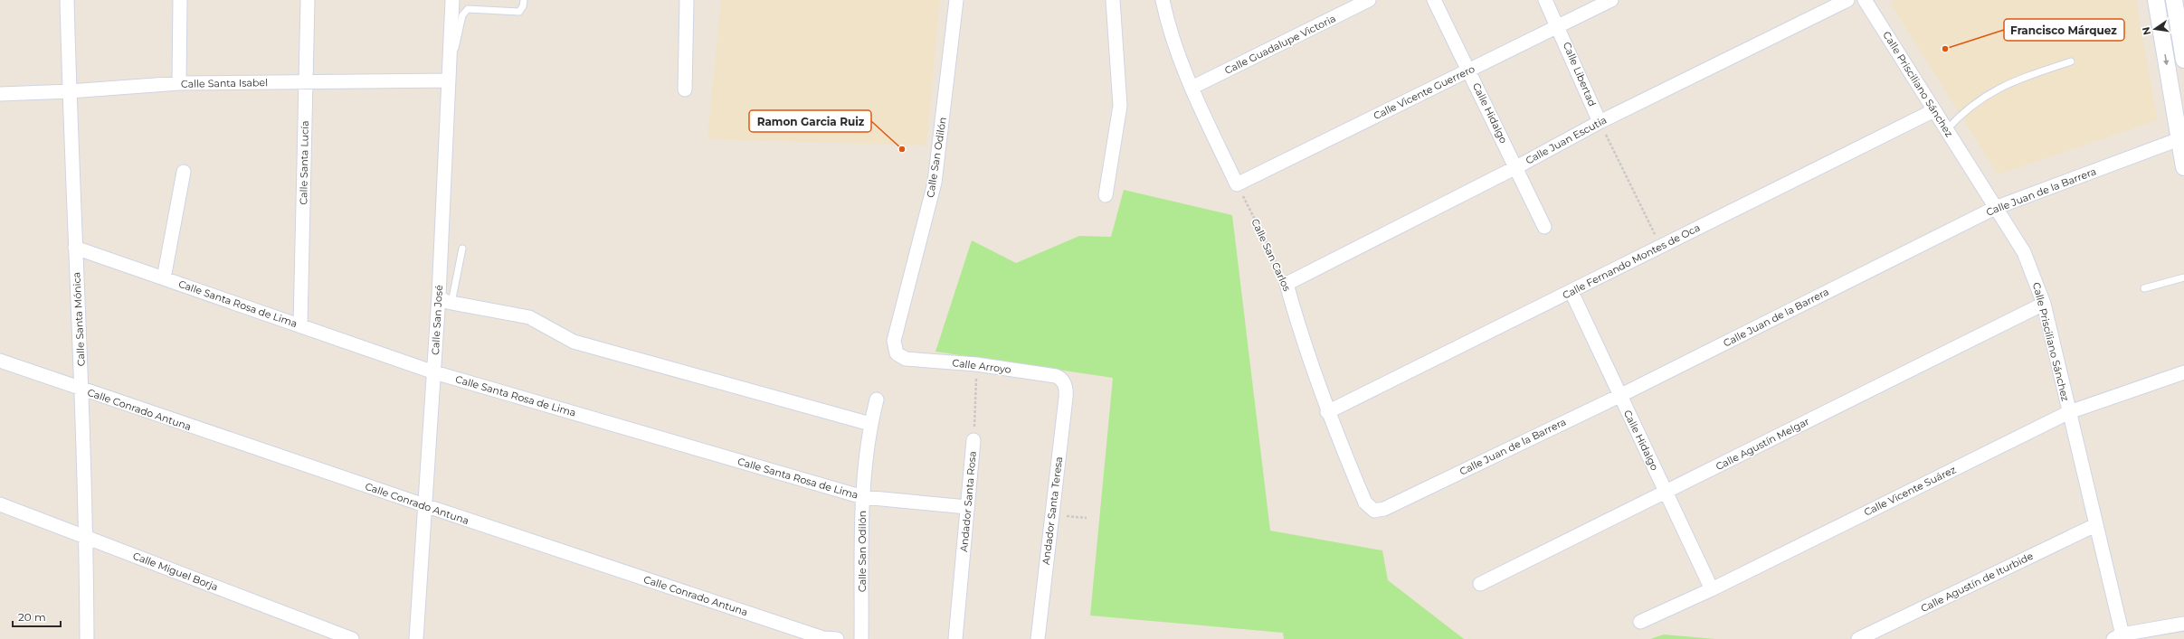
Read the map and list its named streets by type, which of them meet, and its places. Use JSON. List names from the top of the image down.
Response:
{
  "streets": {
    "street": [
      "Calle Guadalupe Victoria",
      "Calle Libertad",
      "Calle Santa Isabel",
      "Calle Prisciliano Sánchez",
      "Calle Vicente Guerrero",
      "Calle Hidalgo",
      "Calle Juan Escutia",
      "Calle San Odilón",
      "Calle Santa Lucía",
      "Calle Juan de la Barrera",
      "Calle San Carlos",
      "Calle Fernando Montes de Oca",
      "Calle Santa Rosa de Lima",
      "Calle Santa Mónica",
      "Calle San José",
      "Calle Arroyo",
      "Calle Conrado Antuna",
      "Calle Agustín Melgar",
      "Calle Vicente Suárez",
      "Andador Santa Rosa",
      "Andador Santa Teresa",
      "Calle Miguel Borja",
      "Calle Agustín de Iturbide"
    ]
  },
  "crossings": [
    ["Calle Libertad", "Calle Vicente Guerrero"],
    ["Calle Libertad", "Calle Juan Escutia"],
    ["Calle Santa Isabel", "Calle Santa Lucía"],
    ["Calle Santa Isabel", "Calle Santa Mónica"],
    ["Calle Santa Isabel", "Calle San José"],
    ["Calle Prisciliano Sánchez", "Calle Juan de la Barrera"],
    ["Calle Prisciliano Sánchez", "Calle Fernando Montes de Oca"],
    ["Calle Prisciliano Sánchez", "Calle Agustín Melgar"],
    ["Calle Prisciliano Sánchez", "Calle Vicente Suárez"],
    ["Calle Prisciliano Sánchez", "Calle Agustín de Iturbide"],
    ["Calle Vicente Guerrero", "Calle Hidalgo"],
    ["Calle Vicente Guerrero", "Calle San Carlos"],
    ["Calle Hidalgo", "Calle Juan Escutia"],
    ["Calle Hidalgo", "Calle Juan de la Barrera"],
    ["Calle Hidalgo", "Calle Fernando Montes de Oca"],
    ["Calle Hidalgo", "Calle Agustín Melgar"],
    ["Calle Hidalgo", "Calle Vicente Suárez"],
    ["Calle Juan Escutia", "Calle San Carlos"],
    ["Calle San Odilón", "Calle Santa Rosa de Lima"],
    ["Calle San Odilón", "Calle Arroyo"],
    ["Calle Santa Lucía", "Calle Santa Rosa de Lima"],
    ["Calle Juan de la Barrera", "Calle San Carlos"],
    ["Calle San Carlos", "Calle Fernando Montes de Oca"],
    ["Calle Santa Rosa de Lima", "Calle Santa Mónica"],
    ["Calle Santa Rosa de Lima", "Calle San José"],
    ["Calle Santa Rosa de Lima", "Andador Santa Rosa"],
    ["Calle Santa Mónica", "Calle Conrado Antuna"],
    ["Calle Santa Mónica", "Calle Miguel Borja"],
    ["Calle San José", "Calle Conrado Antuna"],
    ["Calle Arroyo", "Andador Santa Rosa"],
    ["Calle Arroyo", "Andador Santa Teresa"]
  ],
  "places": ["Francisco Márquez", "Ramon Garcia Ruiz"],
  "scale_bar": "20 m",
  "north": "left"
}
